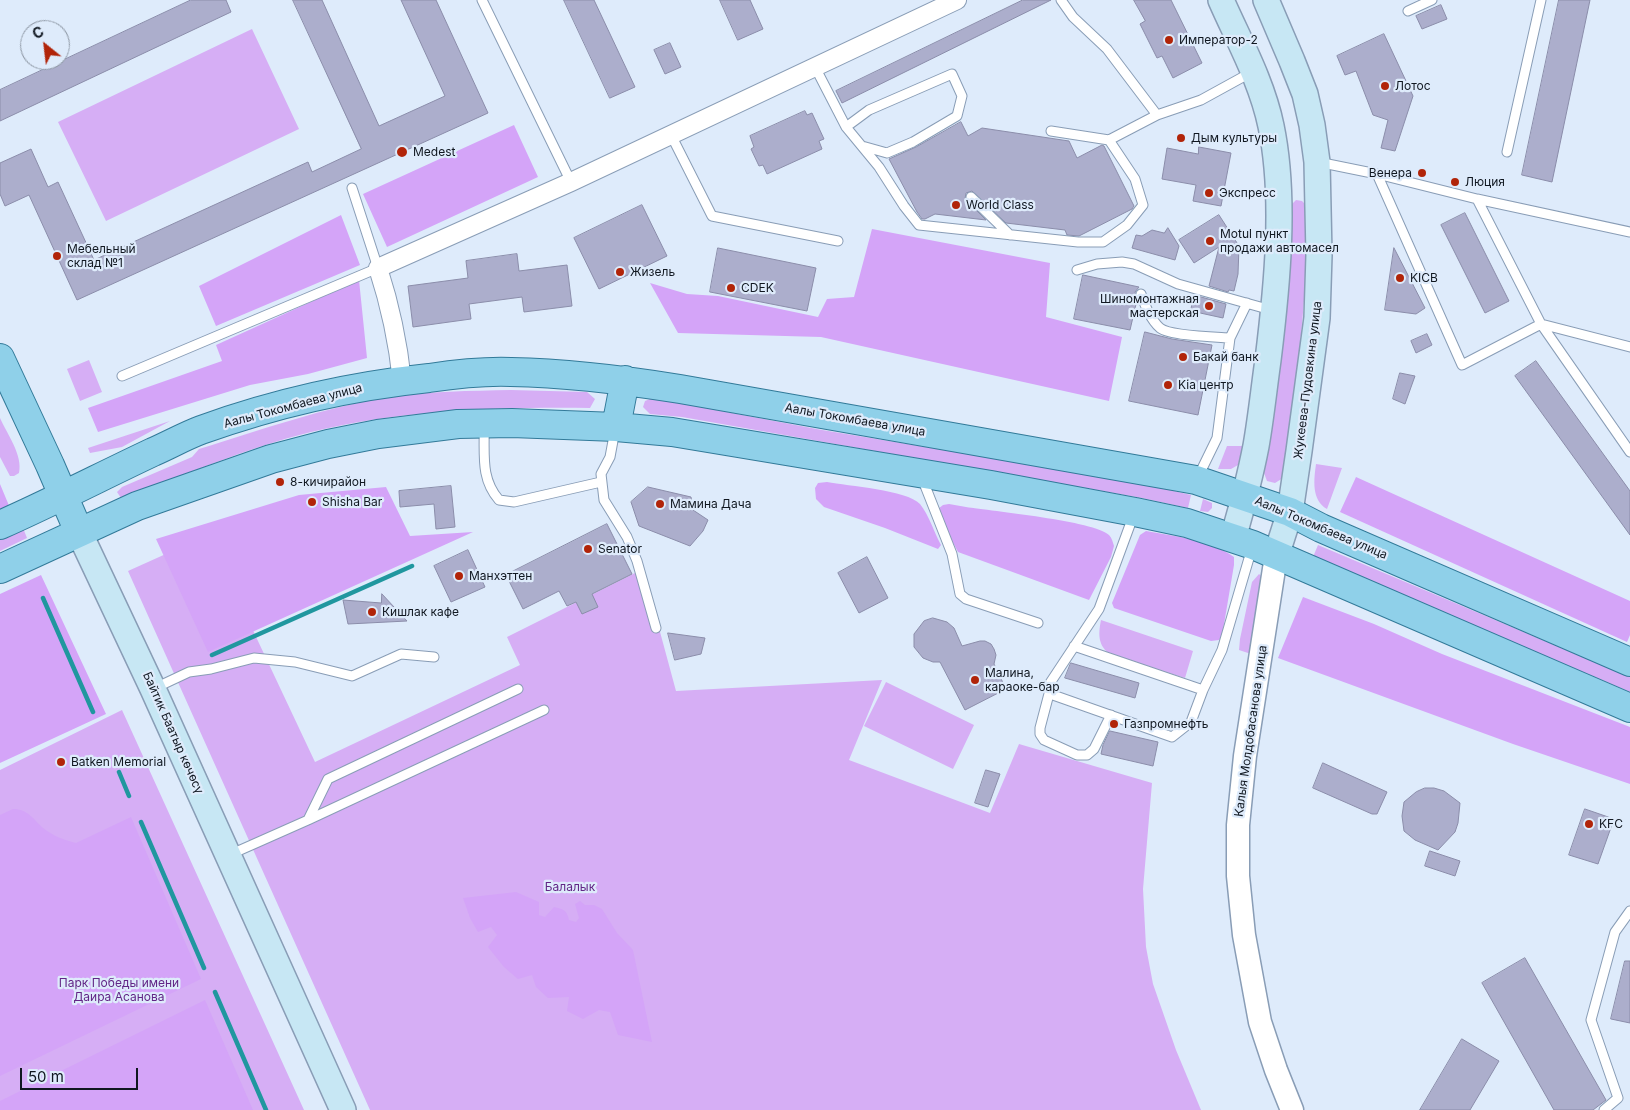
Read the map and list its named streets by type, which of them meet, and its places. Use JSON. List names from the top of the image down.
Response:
{
  "streets": {
    "main road": ["Жукеева-Пудовкина улица", "Аалы Токомбаева улица", "Байтик Баатыр көчөсү"],
    "street": ["Калыя Молдобасанова улица"]
  },
  "crossings": [
    ["Жукеева-Пудовкина улица", "Аалы Токомбаева улица"],
    ["Жукеева-Пудовкина улица", "Калыя Молдобасанова улица"],
    ["Аалы Токомбаева улица", "Байтик Баатыр көчөсү"]
  ],
  "parks": ["Балалык", "Парк Победы имени Даира Асанова"],
  "places": [
    "Император-2",
    "Лотос",
    "Дым культуры",
    "Medest",
    "Венера",
    "Люция",
    "Экспресс",
    "World Class",
    "Motul пункт продажи автомасел",
    "Мебельный склад №1",
    "Жизель",
    "KICB",
    "CDEK",
    "Шиномонтажная мастерская",
    "Бакай банк",
    "Kia центр",
    "8-кичирайон",
    "Shisha Bar",
    "Мамина Дача",
    "Senator",
    "Манхэттен",
    "Кишлак кафе",
    "Малина, караоке-бар",
    "Газпромнефть",
    "Batken Memorial",
    "KFC"
  ],
  "scale_bar": "50 m",
  "north": "top left"
}
